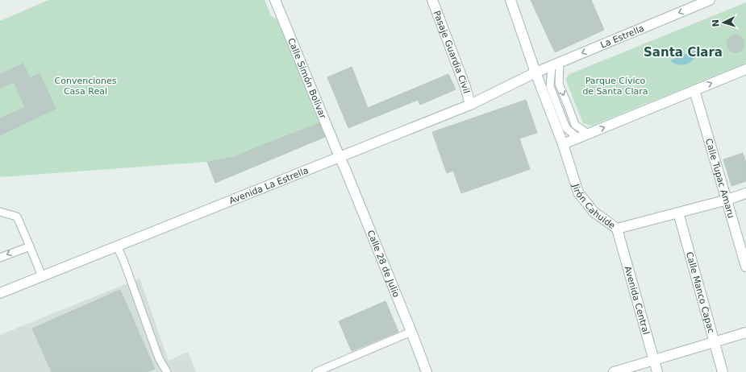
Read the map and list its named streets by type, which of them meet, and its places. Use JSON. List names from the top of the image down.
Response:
{
  "streets": {
    "street": [
      "La Estrella",
      "Pasaje Guardia Civil",
      "Calle Simón Bolívar",
      "Calle Tupac Amaru",
      "Avenida La Estrella",
      "Jirón Cahuide",
      "Calle 28 de Julio",
      "Calle Manco Capac",
      "Avenida Central"
    ]
  },
  "crossings": [
    ["La Estrella", "Avenida La Estrella"],
    ["La Estrella", "Jirón Cahuide"],
    ["Pasaje Guardia Civil", "Avenida La Estrella"],
    ["Calle Simón Bolívar", "Avenida La Estrella"],
    ["Calle Simón Bolívar", "Calle 28 de Julio"],
    ["Calle Tupac Amaru", "Jirón Cahuide"],
    ["Avenida La Estrella", "Jirón Cahuide"],
    ["Avenida La Estrella", "Calle 28 de Julio"],
    ["Jirón Cahuide", "Calle Manco Capac"],
    ["Jirón Cahuide", "Avenida Central"]
  ],
  "districts": ["Santa Clara"],
  "parks": ["Convenciones Casa Real", "Parque Cívico de Santa Clara"],
  "north": "left"
}
